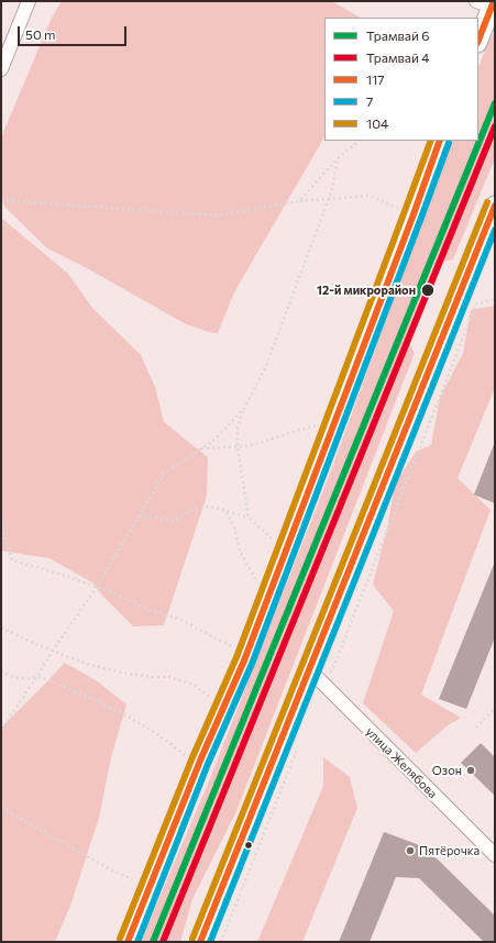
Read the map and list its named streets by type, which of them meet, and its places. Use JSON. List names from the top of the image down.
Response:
{
  "streets": {
    "street": ["улица Желябова"]
  },
  "places": ["12-й микрорайон", "Озон", "Пятёрочка"],
  "lines": [
    "transit line 117",
    "tram line 6",
    "tram line 4",
    "transit line 104",
    "transit line 7"
  ],
  "legend": [
    "Трамвай 6",
    "Трамвай 4",
    "117",
    "7",
    "104"
  ],
  "scale_bar": "50 m"
}
